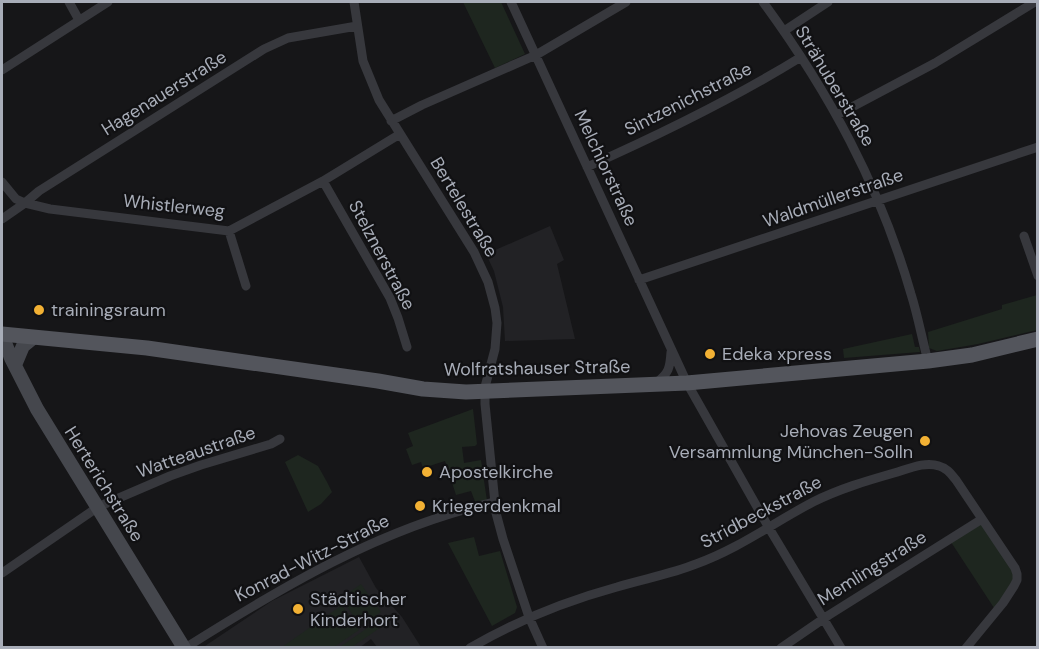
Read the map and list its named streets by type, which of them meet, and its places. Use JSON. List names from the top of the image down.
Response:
{
  "streets": {
    "main road": ["Wolfratshauser Straße", "Herterichstraße"],
    "street": [
      "Strähuberstraße",
      "Hagenauerstraße",
      "Sintzenichstraße",
      "Melchiorstraße",
      "Waldmüllerstraße",
      "Whistlerweg",
      "Bertelestraße",
      "Stelznerstraße",
      "Watteaustraße",
      "Stridbeckstraße",
      "Konrad-Witz-Straße",
      "Memlingstraße"
    ]
  },
  "crossings": [
    ["Strähuberstraße", "Sintzenichstraße"],
    ["Strähuberstraße", "Waldmüllerstraße"],
    ["Strähuberstraße", "Wolfratshauser Straße"],
    ["Hagenauerstraße", "Whistlerweg"],
    ["Hagenauerstraße", "Bertelestraße"],
    ["Sintzenichstraße", "Melchiorstraße"],
    ["Melchiorstraße", "Waldmüllerstraße"],
    ["Melchiorstraße", "Wolfratshauser Straße"],
    ["Melchiorstraße", "Stridbeckstraße"],
    ["Melchiorstraße", "Memlingstraße"],
    ["Whistlerweg", "Bertelestraße"],
    ["Whistlerweg", "Stelznerstraße"],
    ["Bertelestraße", "Wolfratshauser Straße"],
    ["Bertelestraße", "Stridbeckstraße"],
    ["Bertelestraße", "Konrad-Witz-Straße"],
    ["Wolfratshauser Straße", "Herterichstraße"],
    ["Watteaustraße", "Herterichstraße"],
    ["Herterichstraße", "Konrad-Witz-Straße"],
    ["Stridbeckstraße", "Memlingstraße"]
  ],
  "places": [
    "trainingsraum",
    "Edeka xpress",
    "Jehovas Zeugen Versammlung München-Solln",
    "Apostelkirche",
    "Kriegerdenkmal",
    "Städtischer Kinderhort"
  ]
}
